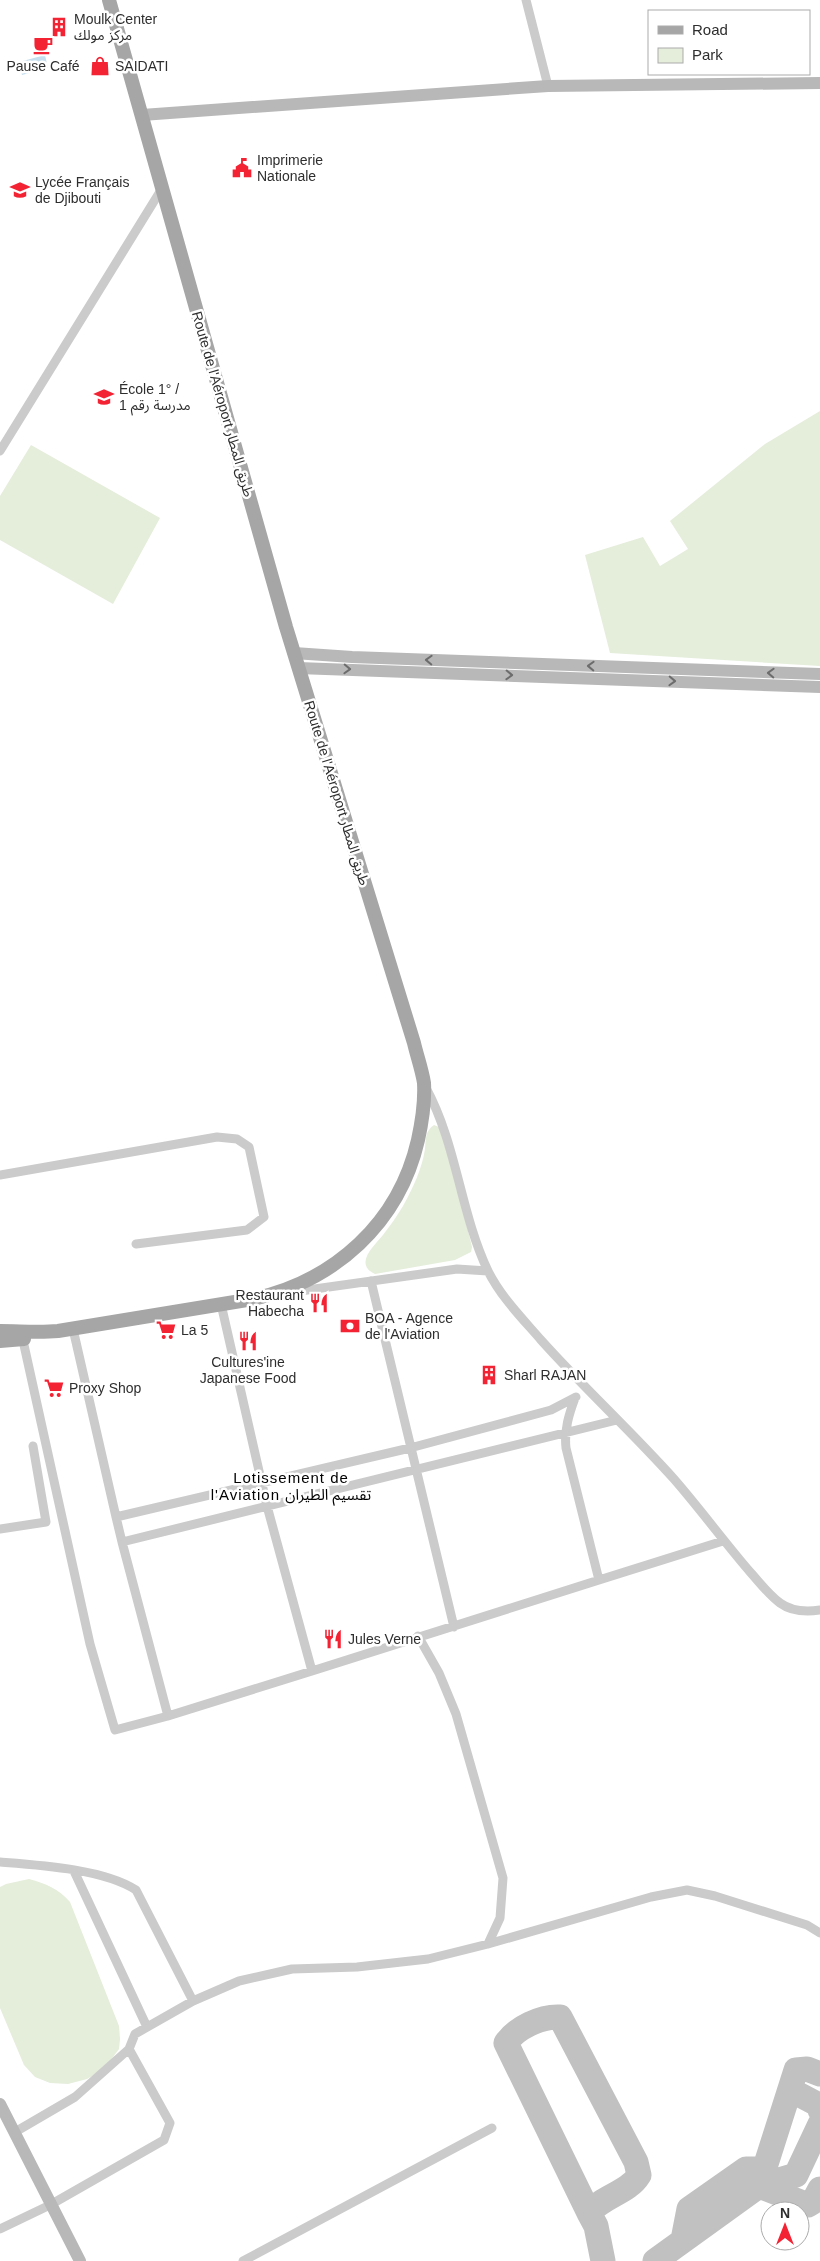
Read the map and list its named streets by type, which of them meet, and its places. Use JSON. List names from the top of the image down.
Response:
{
  "streets": {
    "main road": ["Route de l'Aéroport طريق المطار"]
  },
  "districts": ["Lotissement de l'Aviation تقسيم الطيران"],
  "places": {
    "building": ["Moulk Center مركز مولك", "Sharl RAJAN"],
    "cafe": ["Pause Café"],
    "shop": ["SAIDATI"],
    "public building": ["Imprimerie Nationale"],
    "school or university": ["Lycée Français de Djibouti", "École 1° / مدرسة رقم 1"],
    "restaurant": ["Restaurant Habecha", "Cultures'ine Japanese Food", "Jules Verne"],
    "bank": ["BOA - Agence de l'Aviation"],
    "supermarket": ["La 5", "Proxy Shop"]
  },
  "legend": ["Road", "Park"],
  "north": "top"
}
